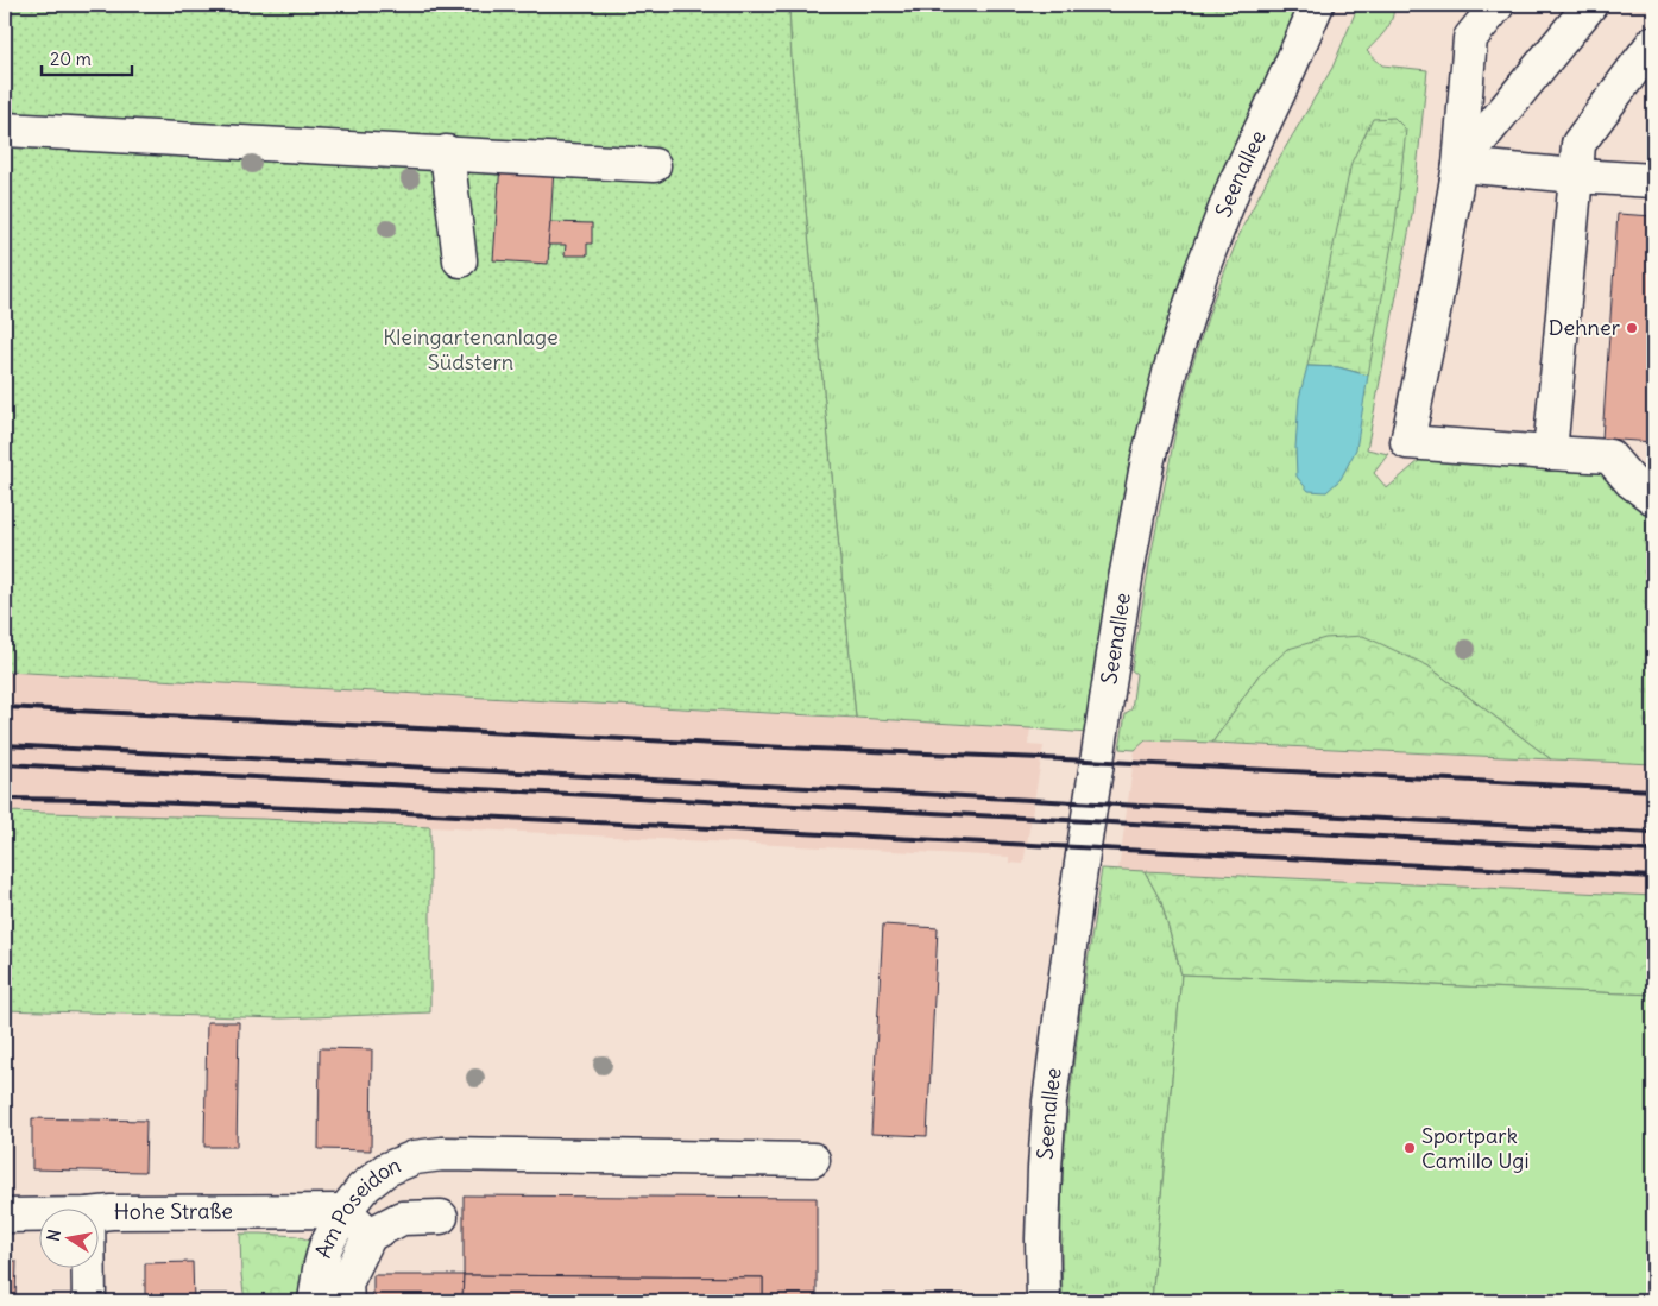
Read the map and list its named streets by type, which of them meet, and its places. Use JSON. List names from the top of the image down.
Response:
{
  "streets": {
    "main road": ["Seenallee", "Hohe Straße", "Am Poseidon"]
  },
  "crossings": [
    ["Hohe Straße", "Am Poseidon"]
  ],
  "parks": ["Kleingartenanlage Südstern"],
  "places": ["Dehner", "Sportpark Camillo Ugi"],
  "scale_bar": "20 m",
  "north": "left"
}
